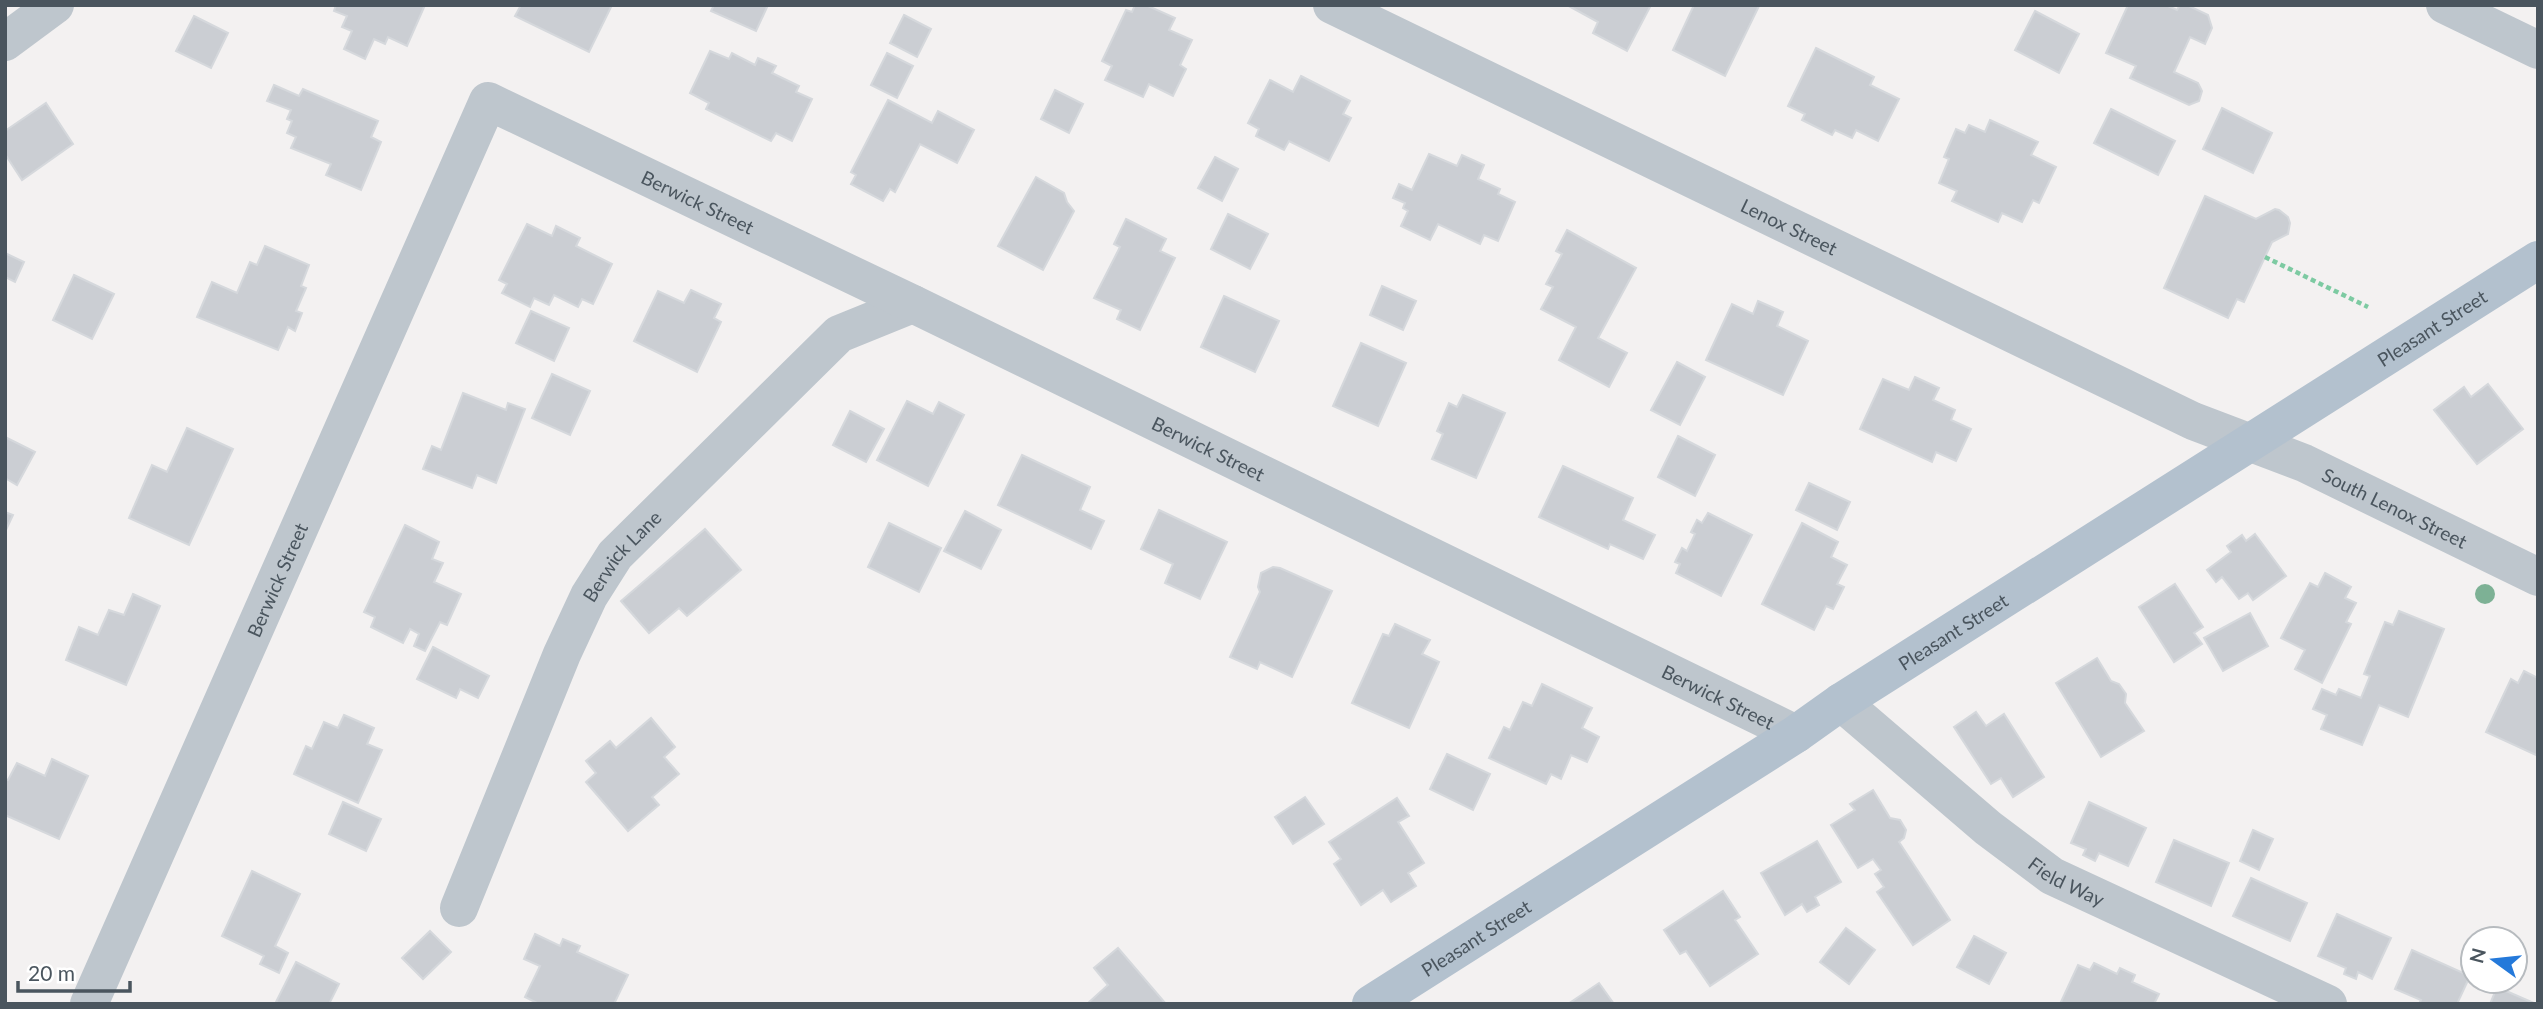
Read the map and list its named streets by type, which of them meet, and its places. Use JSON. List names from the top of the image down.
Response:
{
  "streets": {
    "main road": ["Pleasant Street"],
    "street": [
      "Berwick Street",
      "Lenox Street",
      "South Lenox Street",
      "Berwick Lane",
      "Field Way"
    ]
  },
  "crossings": [
    ["Berwick Street", "Pleasant Street"],
    ["Berwick Street", "Berwick Lane"],
    ["Lenox Street", "Pleasant Street"],
    ["Lenox Street", "South Lenox Street"],
    ["Pleasant Street", "South Lenox Street"],
    ["Pleasant Street", "Field Way"]
  ],
  "scale_bar": "20 m",
  "north": "left"
}
